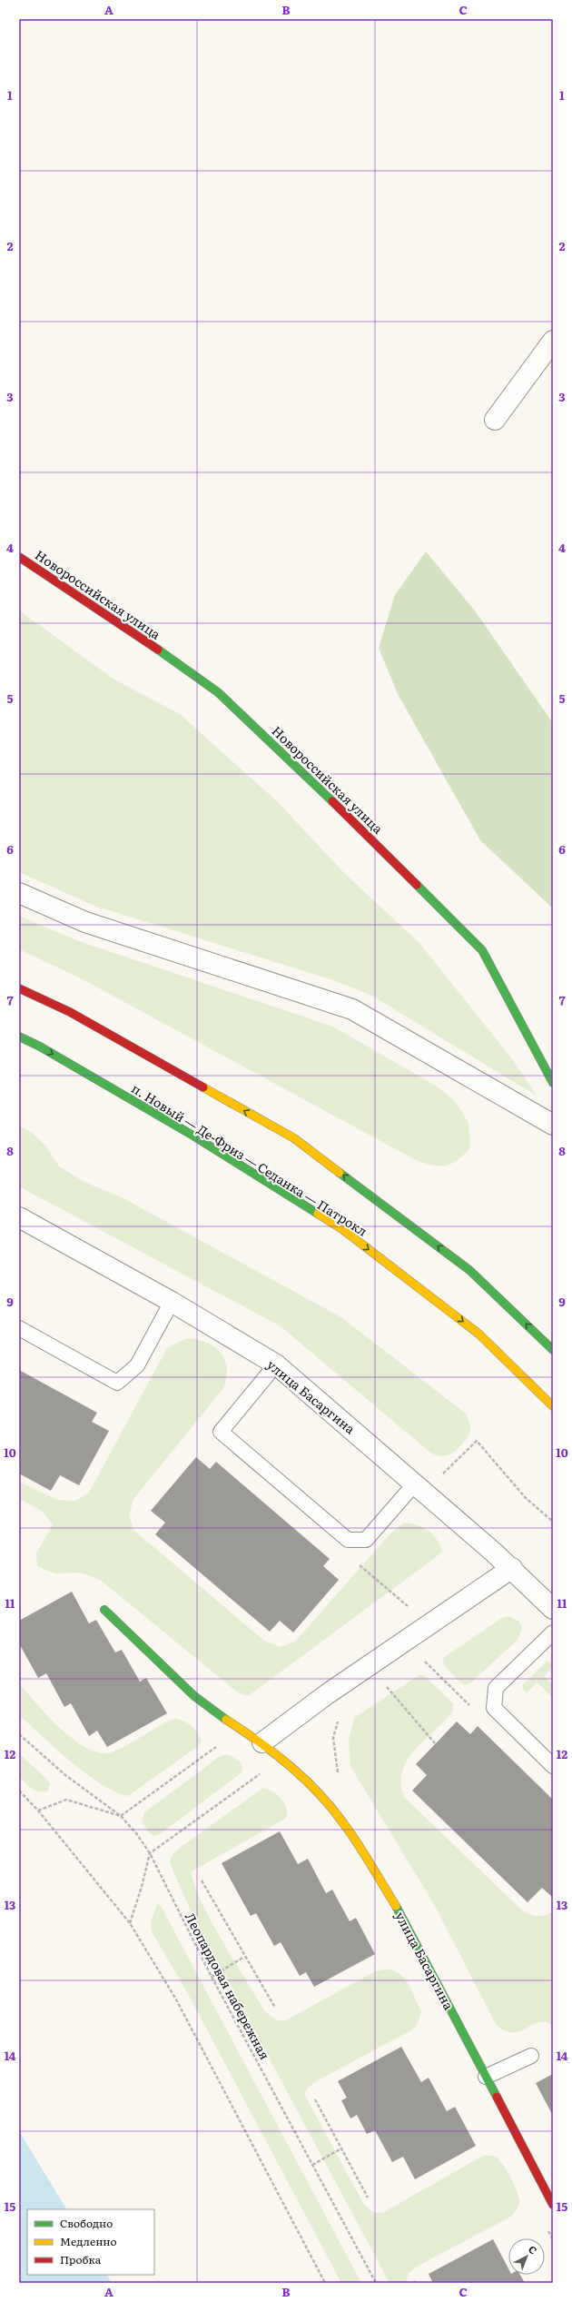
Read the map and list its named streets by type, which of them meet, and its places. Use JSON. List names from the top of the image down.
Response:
{
  "streets": {
    "main road": ["Новороссийская улица", "п. Новый — Де-Фриз — Седанка — Патрокл", "улица Басаргина"],
    "path": ["Леопардовая набережная"]
  },
  "legend": ["Свободно", "Медленно", "Пробка"],
  "north": "top right",
  "grid": {
    "columns": ["A", "B", "C"],
    "rows": [
      "1",
      "2",
      "3",
      "4",
      "5",
      "6",
      "7",
      "8",
      "9",
      "10",
      "11",
      "12",
      "13",
      "14",
      "15"
    ]
  }
}
